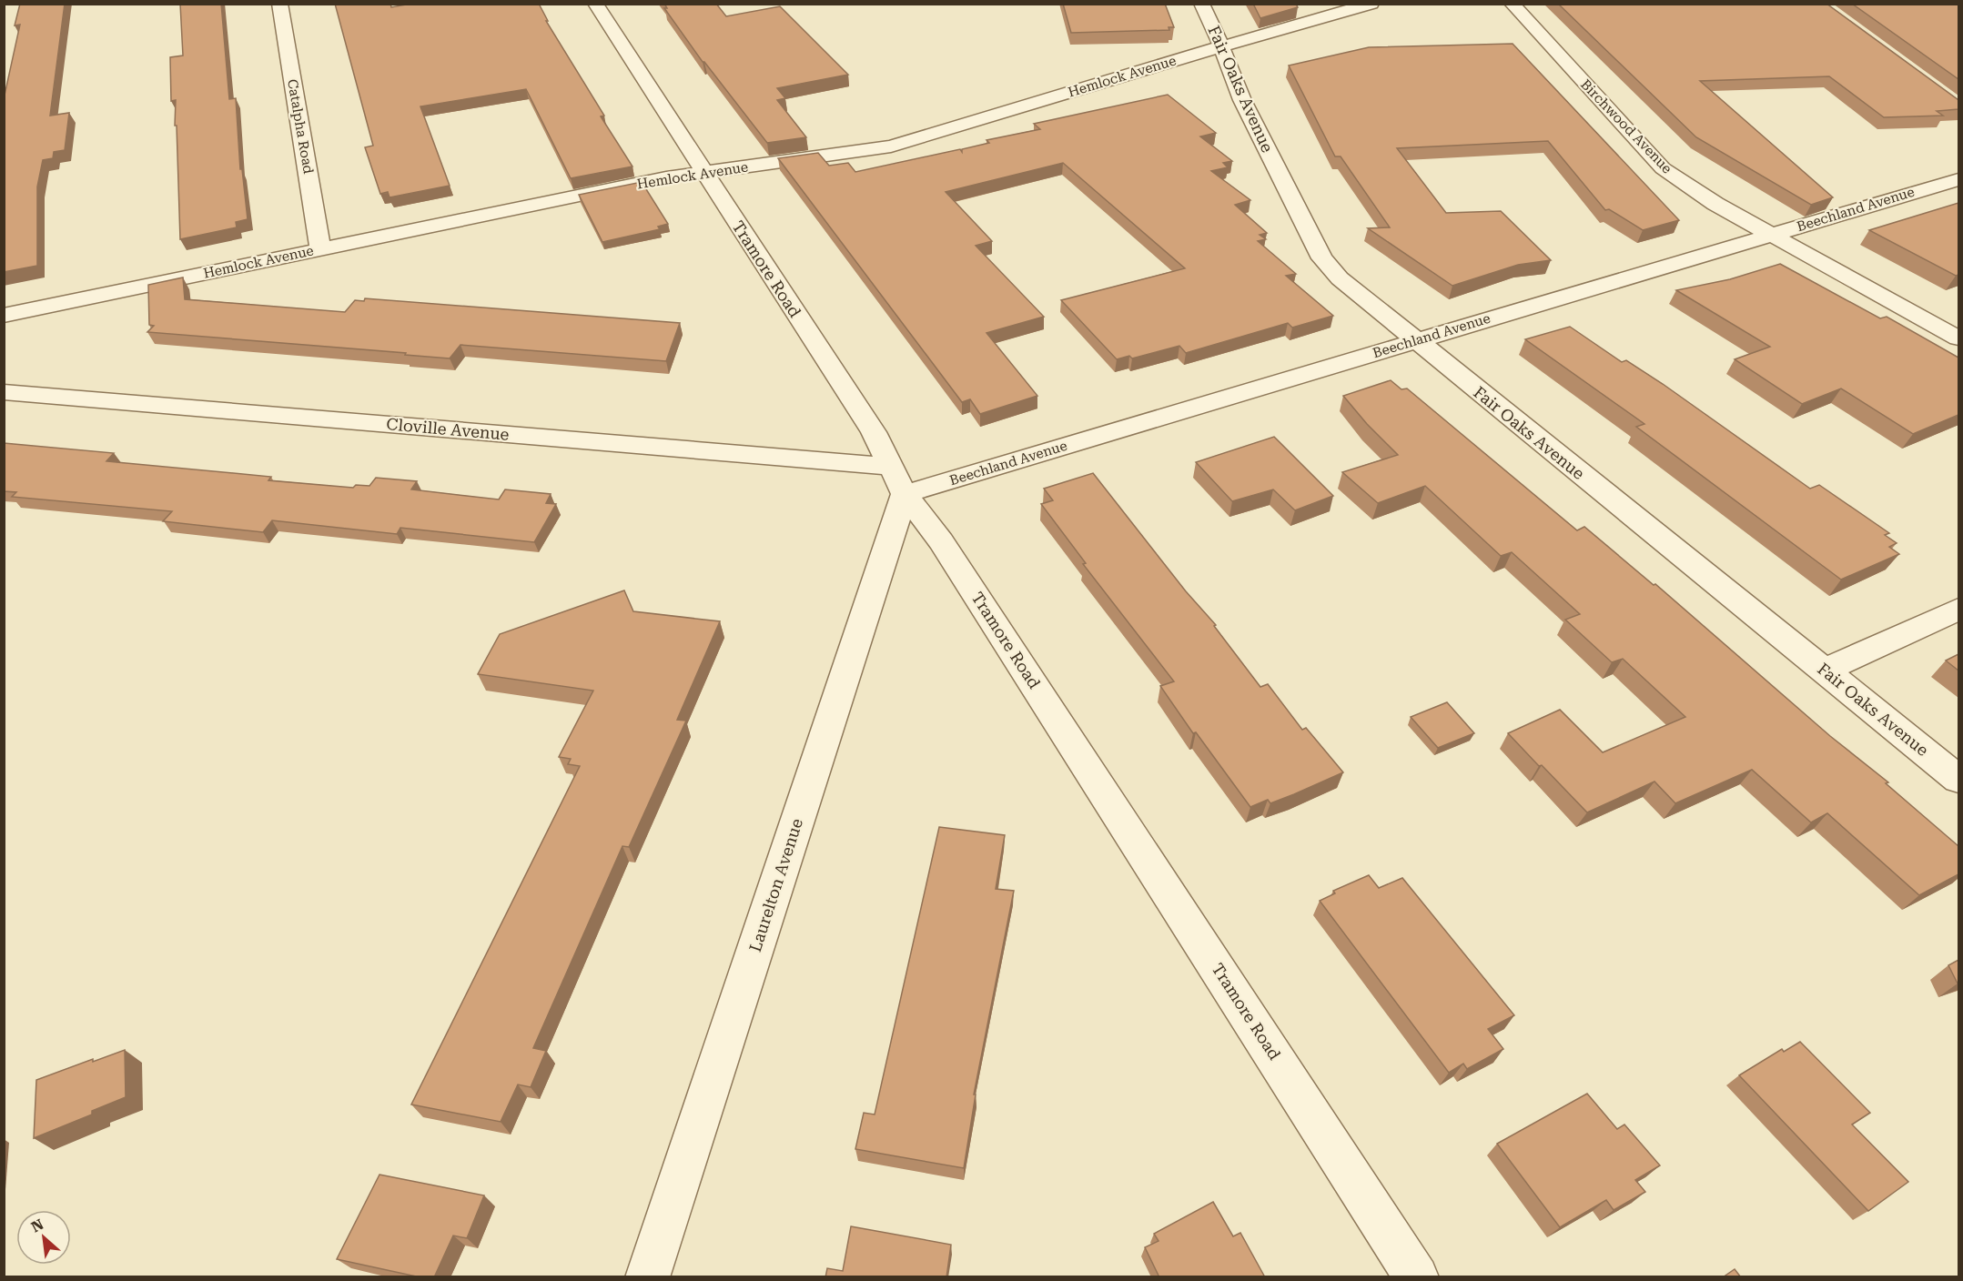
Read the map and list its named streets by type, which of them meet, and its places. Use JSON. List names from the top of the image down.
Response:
{
  "streets": {
    "street": [
      "Hemlock Avenue",
      "Fair Oaks Avenue",
      "Catalpha Road",
      "Birchwood Avenue",
      "Beechland Avenue",
      "Tramore Road",
      "Cloville Avenue",
      "Laurelton Avenue"
    ]
  },
  "crossings": [
    ["Hemlock Avenue", "Fair Oaks Avenue"],
    ["Hemlock Avenue", "Catalpha Road"],
    ["Hemlock Avenue", "Tramore Road"],
    ["Fair Oaks Avenue", "Beechland Avenue"],
    ["Birchwood Avenue", "Beechland Avenue"],
    ["Beechland Avenue", "Tramore Road"],
    ["Beechland Avenue", "Cloville Avenue"],
    ["Beechland Avenue", "Laurelton Avenue"],
    ["Tramore Road", "Cloville Avenue"],
    ["Tramore Road", "Laurelton Avenue"],
    ["Cloville Avenue", "Laurelton Avenue"]
  ],
  "north": "top left"
}
